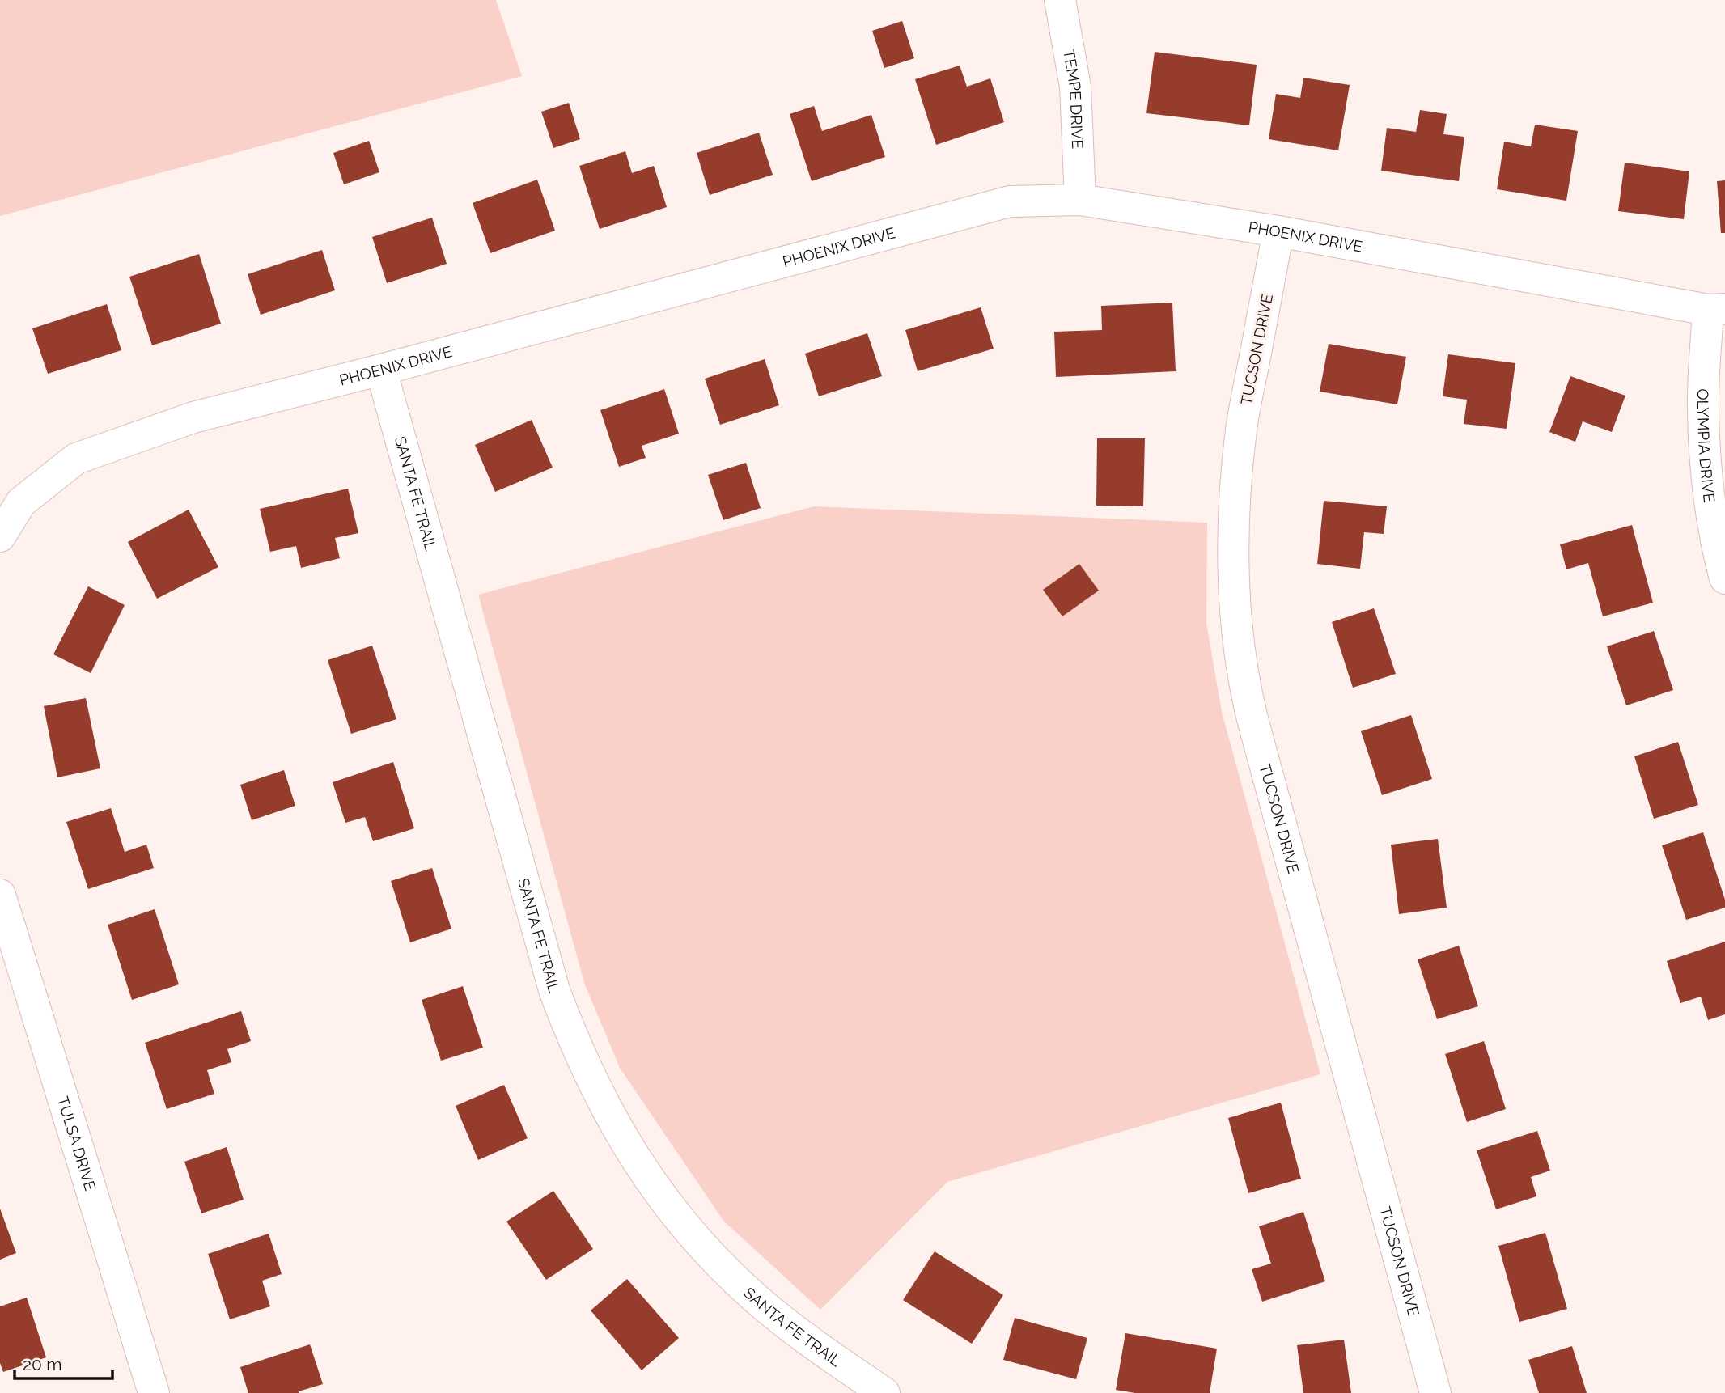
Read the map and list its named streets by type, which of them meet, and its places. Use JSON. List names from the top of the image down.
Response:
{
  "streets": {
    "street": [
      "TEMPE DRIVE",
      "PHOENIX DRIVE",
      "TUCSON DRIVE",
      "OLYMPIA DRIVE",
      "SANTA FE TRAIL",
      "TULSA DRIVE"
    ]
  },
  "crossings": [
    ["TEMPE DRIVE", "PHOENIX DRIVE"],
    ["PHOENIX DRIVE", "TUCSON DRIVE"],
    ["PHOENIX DRIVE", "OLYMPIA DRIVE"],
    ["PHOENIX DRIVE", "SANTA FE TRAIL"]
  ],
  "scale_bar": "20 m"
}
